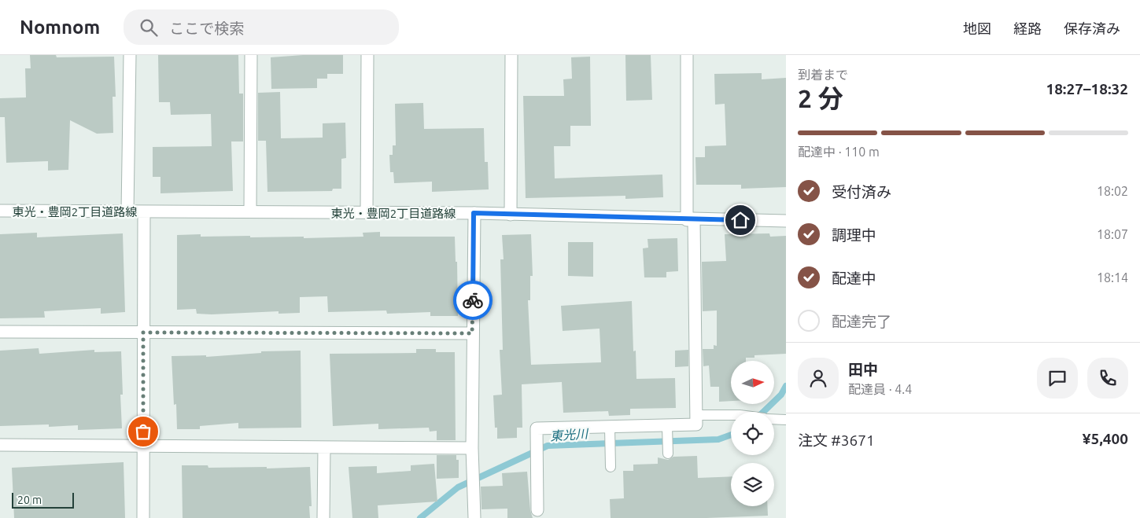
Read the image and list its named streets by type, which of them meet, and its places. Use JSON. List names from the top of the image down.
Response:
{
  "streets": {
    "street": ["東光・豊岡2丁目道路線"]
  },
  "water": ["東光川"],
  "scale_bar": "20 m",
  "north": "right",
  "page": {
    "header": "Nomnom",
    "search": "ここで検索",
    "nav": ["地図", "経路", "保存済み"],
    "heading": ["2 分", "到着まで", "18:27–18:32"],
    "panel": [
      "田中",
      "配達員 · 4.4",
      "注文 #3671",
      "¥5,400"
    ],
    "bar": "配達中 · 110 m",
    "list": [
      ["受付済み", "18:02"],
      ["調理中", "18:07"],
      ["配達中", "18:14"],
      "配達完了"
    ],
    "scale": "20 m"
  }
}
